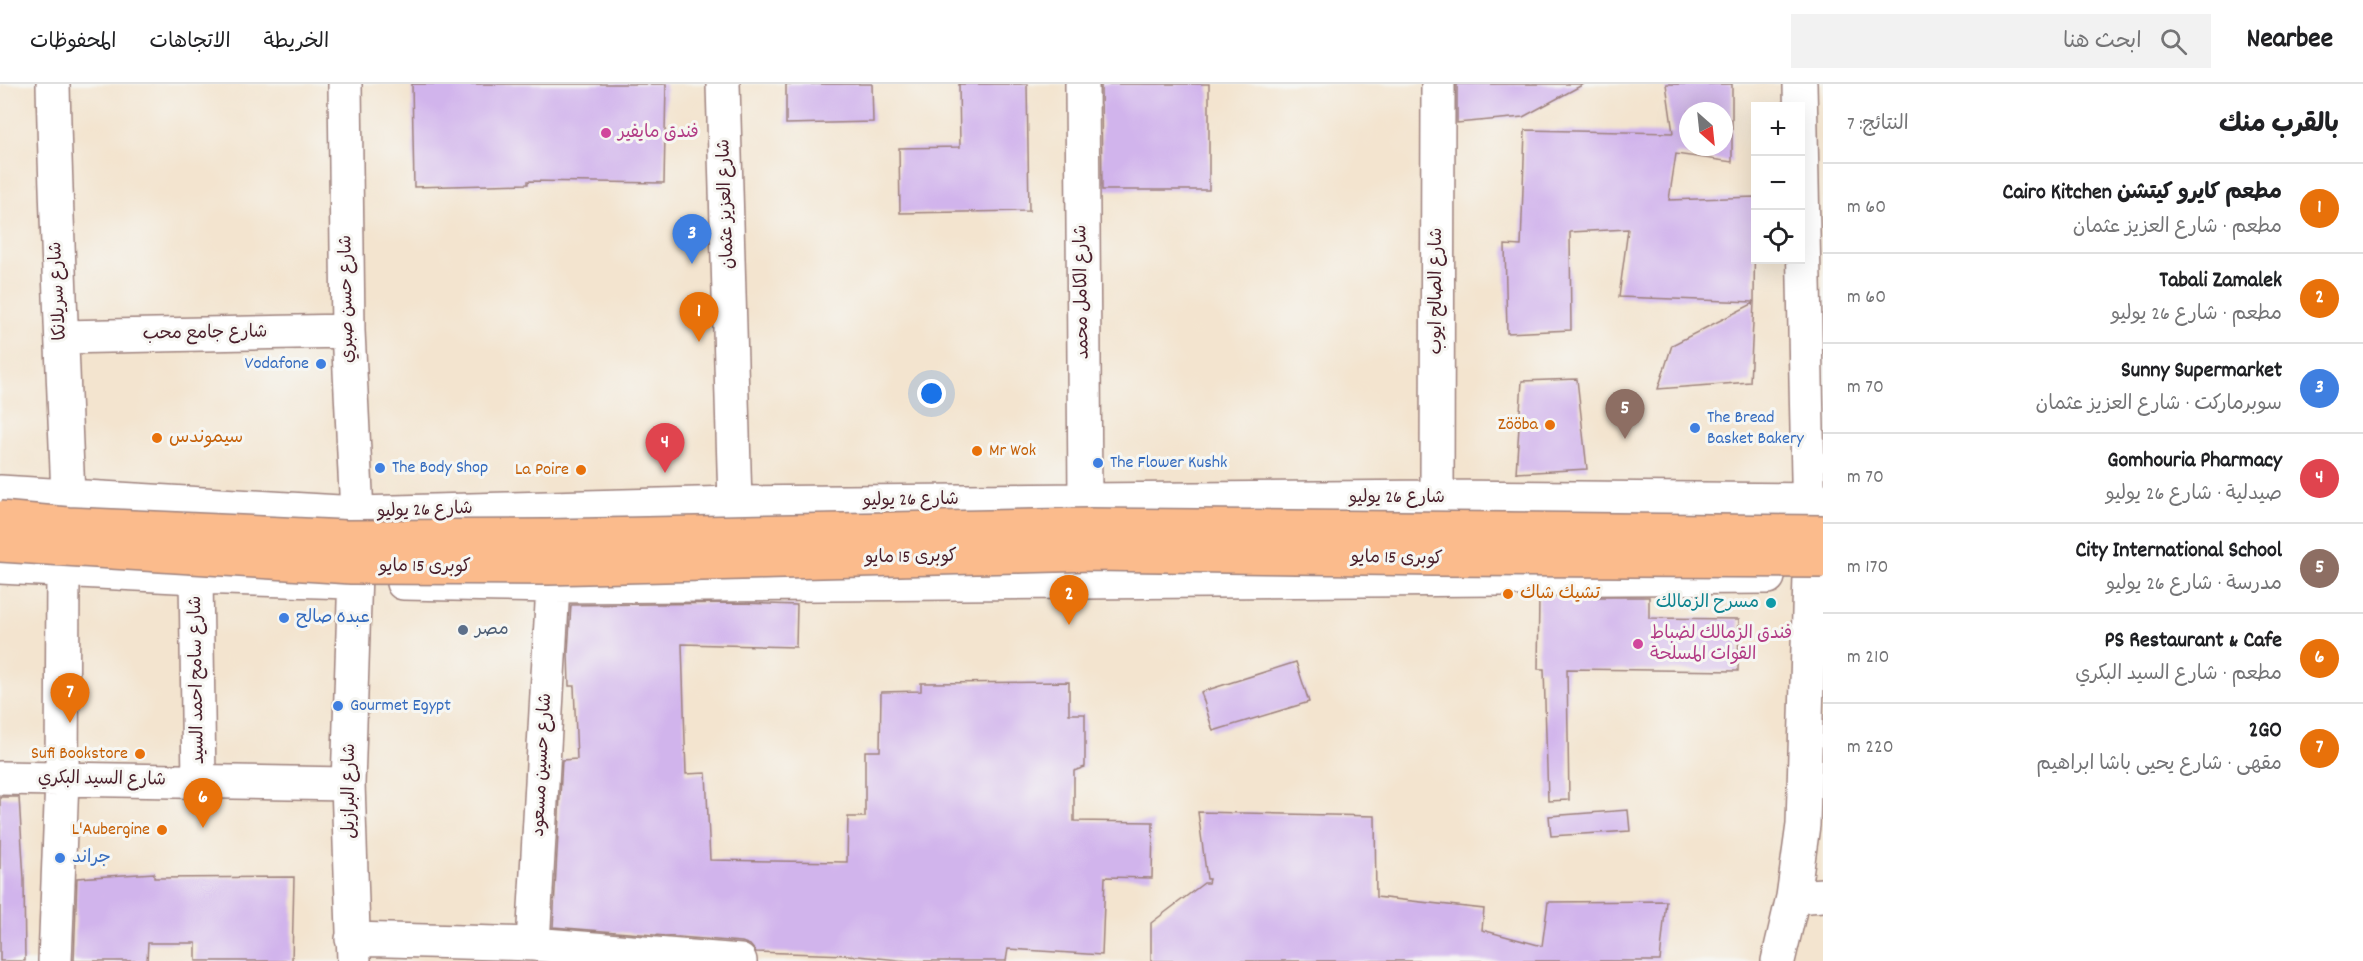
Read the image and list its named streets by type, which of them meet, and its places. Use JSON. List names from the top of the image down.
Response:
{
  "streets": {
    "highway": ["كوبرى 15 مايو"],
    "street": [
      "شارع العزيز عثمان",
      "شارع سريلانكا",
      "شارع الصالح ايوب",
      "شارع الكامل محمد",
      "شارع حسن صبري",
      "شارع جامع محب",
      "شارع 26 يوليو",
      "شارع سامح احمد السيد",
      "شارع حسين مسعود",
      "شارع السيد البكري",
      "شارع البرازيل"
    ]
  },
  "crossings": [
    ["شارع العزيز عثمان", "شارع 26 يوليو"],
    ["شارع سريلانكا", "شارع جامع محب"],
    ["شارع سريلانكا", "شارع 26 يوليو"],
    ["شارع الصالح ايوب", "شارع 26 يوليو"],
    ["شارع الكامل محمد", "شارع 26 يوليو"],
    ["شارع حسن صبري", "شارع جامع محب"],
    ["شارع حسن صبري", "شارع 26 يوليو"],
    ["شارع حسن صبري", "شارع البرازيل"],
    ["شارع 26 يوليو", "شارع البرازيل"],
    ["شارع سامح احمد السيد", "شارع السيد البكري"],
    ["شارع السيد البكري", "شارع البرازيل"]
  ],
  "places": [
    "فندق مايفير",
    "Vodafone",
    "Zööba",
    "The Bread Basket Bakery",
    "سيموندس",
    "Mr Wok",
    "The Flower Kushk",
    "The Body Shop",
    "La Poire",
    "تشيك شاك",
    "مسرح الزمالك",
    "عبده صالح",
    "مصر",
    "فندق الزمالك لضباط القوات المسلحة",
    "Gourmet Egypt",
    "Sufi Bookstore",
    "L'Aubergine",
    "جراند"
  ],
  "north": "bottom right",
  "page": {
    "header": "Nearbee",
    "search": "ابحث هنا",
    "nav": ["الخريطة", "الاتجاهات", "المحفوظات"],
    "heading": ["بالقرب منك", "النتائج: 7"],
    "map_buttons": ["+", "−"],
    "list": [
      {
        "mark": "1",
        "name": "مطعم كايرو كيتشن Cairo Kitchen",
        "note": "مطعم · شارع العزيز عثمان",
        "value": "60 m"
      },
      {
        "mark": "2",
        "name": "Tabali Zamalek",
        "note": "مطعم · شارع 26 يوليو",
        "value": "60 m"
      },
      {
        "mark": "3",
        "name": "Sunny Supermarket",
        "note": "سوبرماركت · شارع العزيز عثمان",
        "value": "70 m"
      },
      {
        "mark": "4",
        "name": "Gomhouria Pharmacy",
        "note": "صيدلية · شارع 26 يوليو",
        "value": "70 m"
      },
      {
        "mark": "5",
        "name": "City International School",
        "note": "مدرسة · شارع 26 يوليو",
        "value": "170 m"
      },
      {
        "mark": "6",
        "name": "PS Restaurant & Cafe",
        "note": "مطعم · شارع السيد البكري",
        "value": "210 m"
      },
      {
        "mark": "7",
        "name": "2GO",
        "note": "مقهى · شارع يحيى باشا ابراهيم",
        "value": "220 m"
      }
    ],
    "pins": [
      "3",
      "1",
      "5",
      "4",
      "2",
      "7",
      "6"
    ]
  }
}
